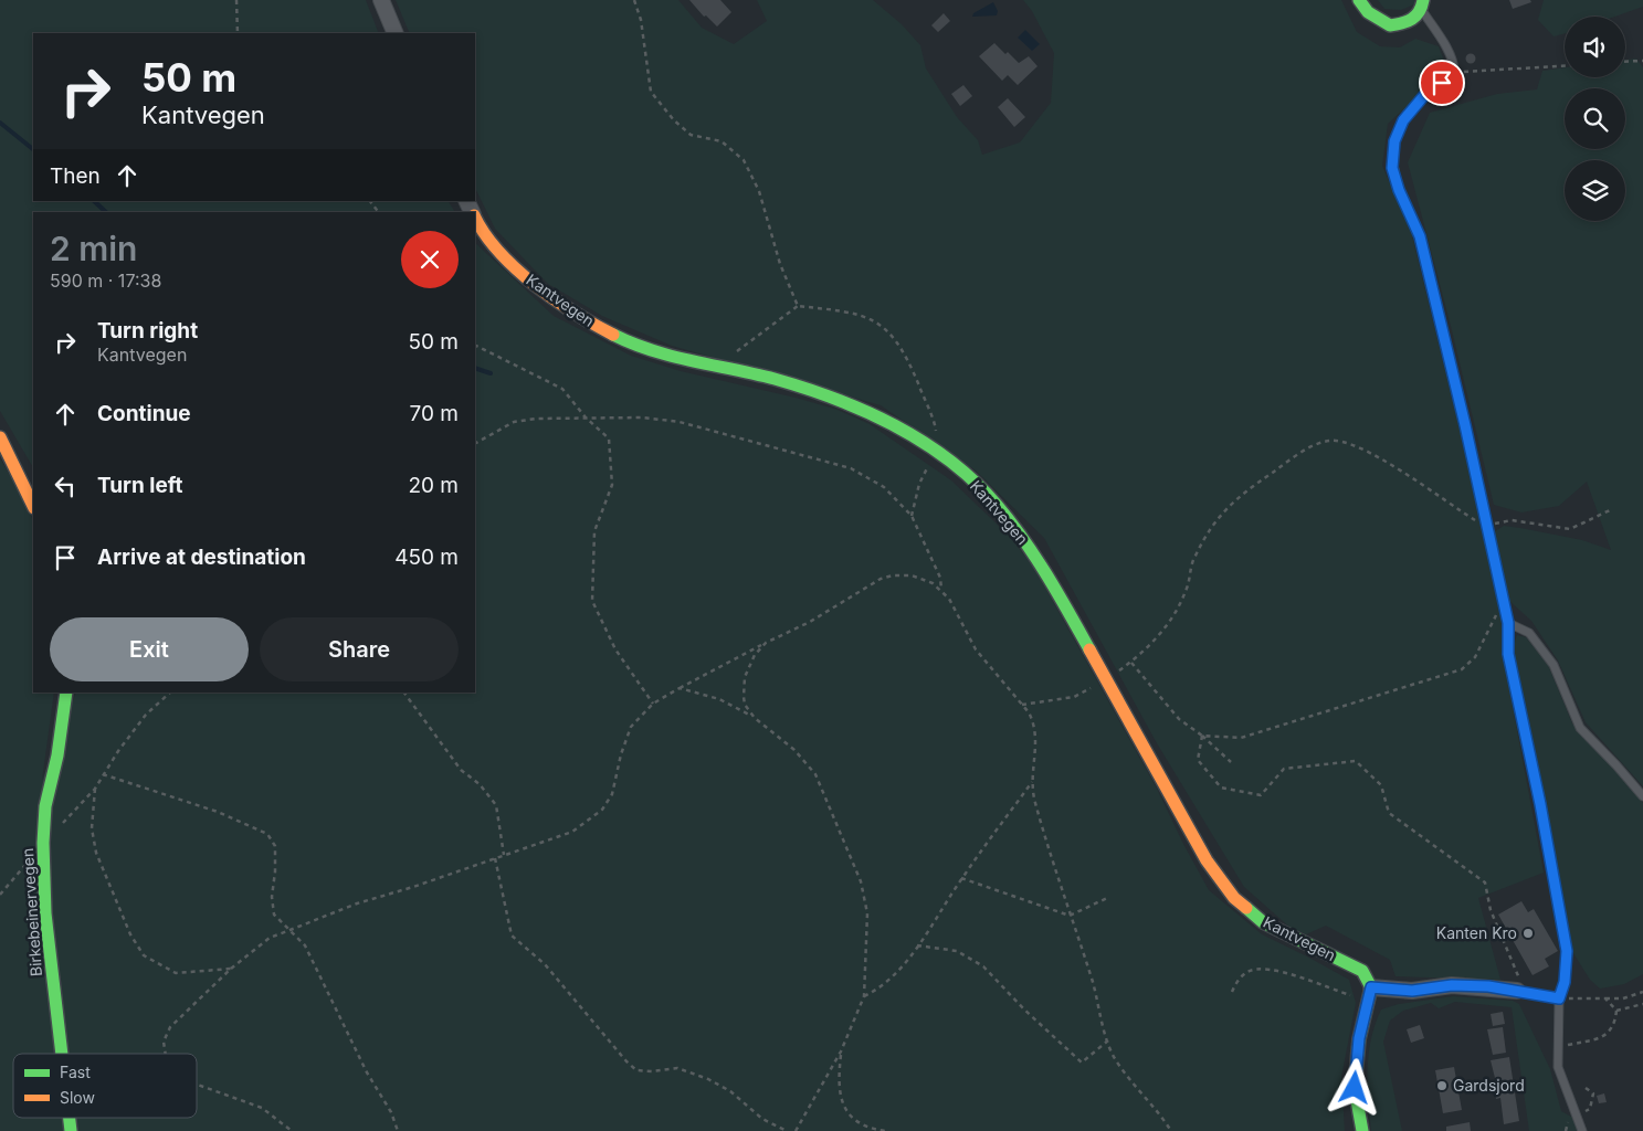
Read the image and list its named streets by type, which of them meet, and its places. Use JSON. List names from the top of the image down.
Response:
{
  "streets": {
    "street": ["Kantvegen", "Birkebeinervegen"]
  },
  "places": ["Kanten Kro", "Gardsjord"],
  "legend": ["Fast", "Slow"],
  "page": {
    "turn": ["50 m", "Kantvegen"],
    "then": "Then",
    "heading": ["2 min", "590 m · 17:38"],
    "list": [
      {
        "name": "Turn right",
        "note": "Kantvegen",
        "value": "50 m"
      },
      {
        "name": "Continue",
        "value": "70 m"
      },
      {
        "name": "Turn left",
        "value": "20 m"
      },
      {
        "name": "Arrive at destination",
        "value": "450 m"
      }
    ],
    "buttons": ["Exit", "Share"]
  }
}
